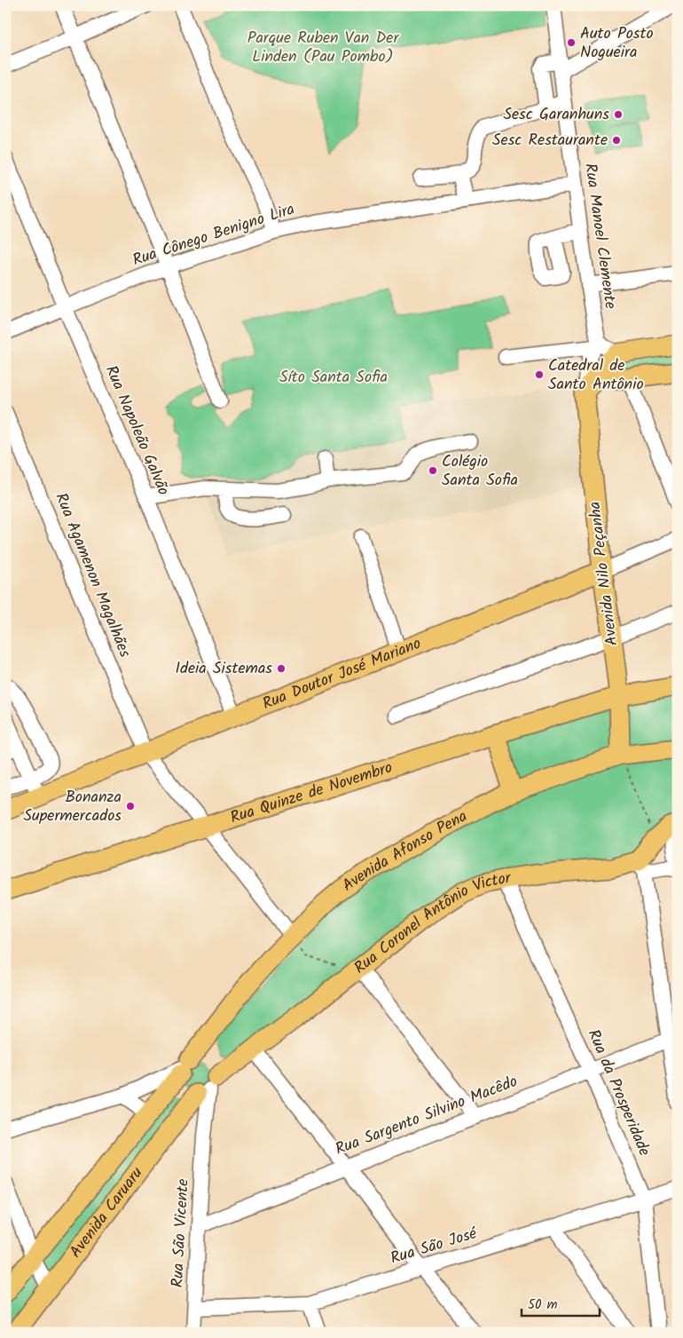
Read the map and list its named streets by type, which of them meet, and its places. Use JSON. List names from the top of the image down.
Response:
{
  "streets": {
    "main road": [
      "Avenida Nilo Peçanha",
      "Rua Doutor José Mariano",
      "Rua Quinze de Novembro",
      "Avenida Afonso Pena",
      "Rua Coronel Antônio Victor",
      "Avenida Caruaru"
    ],
    "street": [
      "Rua Cônego Benigno Lira",
      "Rua Manoel Clemente",
      "Rua Napoleão Galvão",
      "Rua Agamenon Magalhães",
      "Rua da Prosperidade",
      "Rua Sargento Silvino Macêdo",
      "Rua São Vicente",
      "Rua São José"
    ]
  },
  "crossings": [
    ["Rua Cônego Benigno Lira", "Rua Manoel Clemente"],
    ["Rua Cônego Benigno Lira", "Rua Napoleão Galvão"],
    ["Rua Napoleão Galvão", "Rua Doutor José Mariano"],
    ["Avenida Nilo Peçanha", "Rua Doutor José Mariano"],
    ["Avenida Nilo Peçanha", "Rua Quinze de Novembro"],
    ["Avenida Nilo Peçanha", "Avenida Afonso Pena"],
    ["Rua Agamenon Magalhães", "Rua Doutor José Mariano"],
    ["Rua Agamenon Magalhães", "Rua Quinze de Novembro"],
    ["Rua Agamenon Magalhães", "Avenida Afonso Pena"],
    ["Avenida Afonso Pena", "Rua Coronel Antônio Victor"],
    ["Avenida Afonso Pena", "Avenida Caruaru"],
    ["Avenida Afonso Pena", "Rua São Vicente"],
    ["Rua Coronel Antônio Victor", "Rua da Prosperidade"],
    ["Rua Coronel Antônio Victor", "Avenida Caruaru"],
    ["Rua Coronel Antônio Victor", "Rua São Vicente"],
    ["Rua da Prosperidade", "Rua Sargento Silvino Macêdo"],
    ["Rua da Prosperidade", "Rua São José"],
    ["Rua Sargento Silvino Macêdo", "Rua São Vicente"],
    ["Avenida Caruaru", "Rua São Vicente"],
    ["Rua São Vicente", "Rua São José"]
  ],
  "parks": ["Parque Ruben Van Der Linden (Pau Pombo)", "Síto Santa Sofia"],
  "places": [
    "Auto Posto Nogueira",
    "Sesc Garanhuns",
    "Sesc Restaurante",
    "Catedral de Santo Antônio",
    "Colégio Santa Sofia",
    "Ideia Sistemas",
    "Bonanza Supermercados"
  ],
  "scale_bar": "50 m"
}
